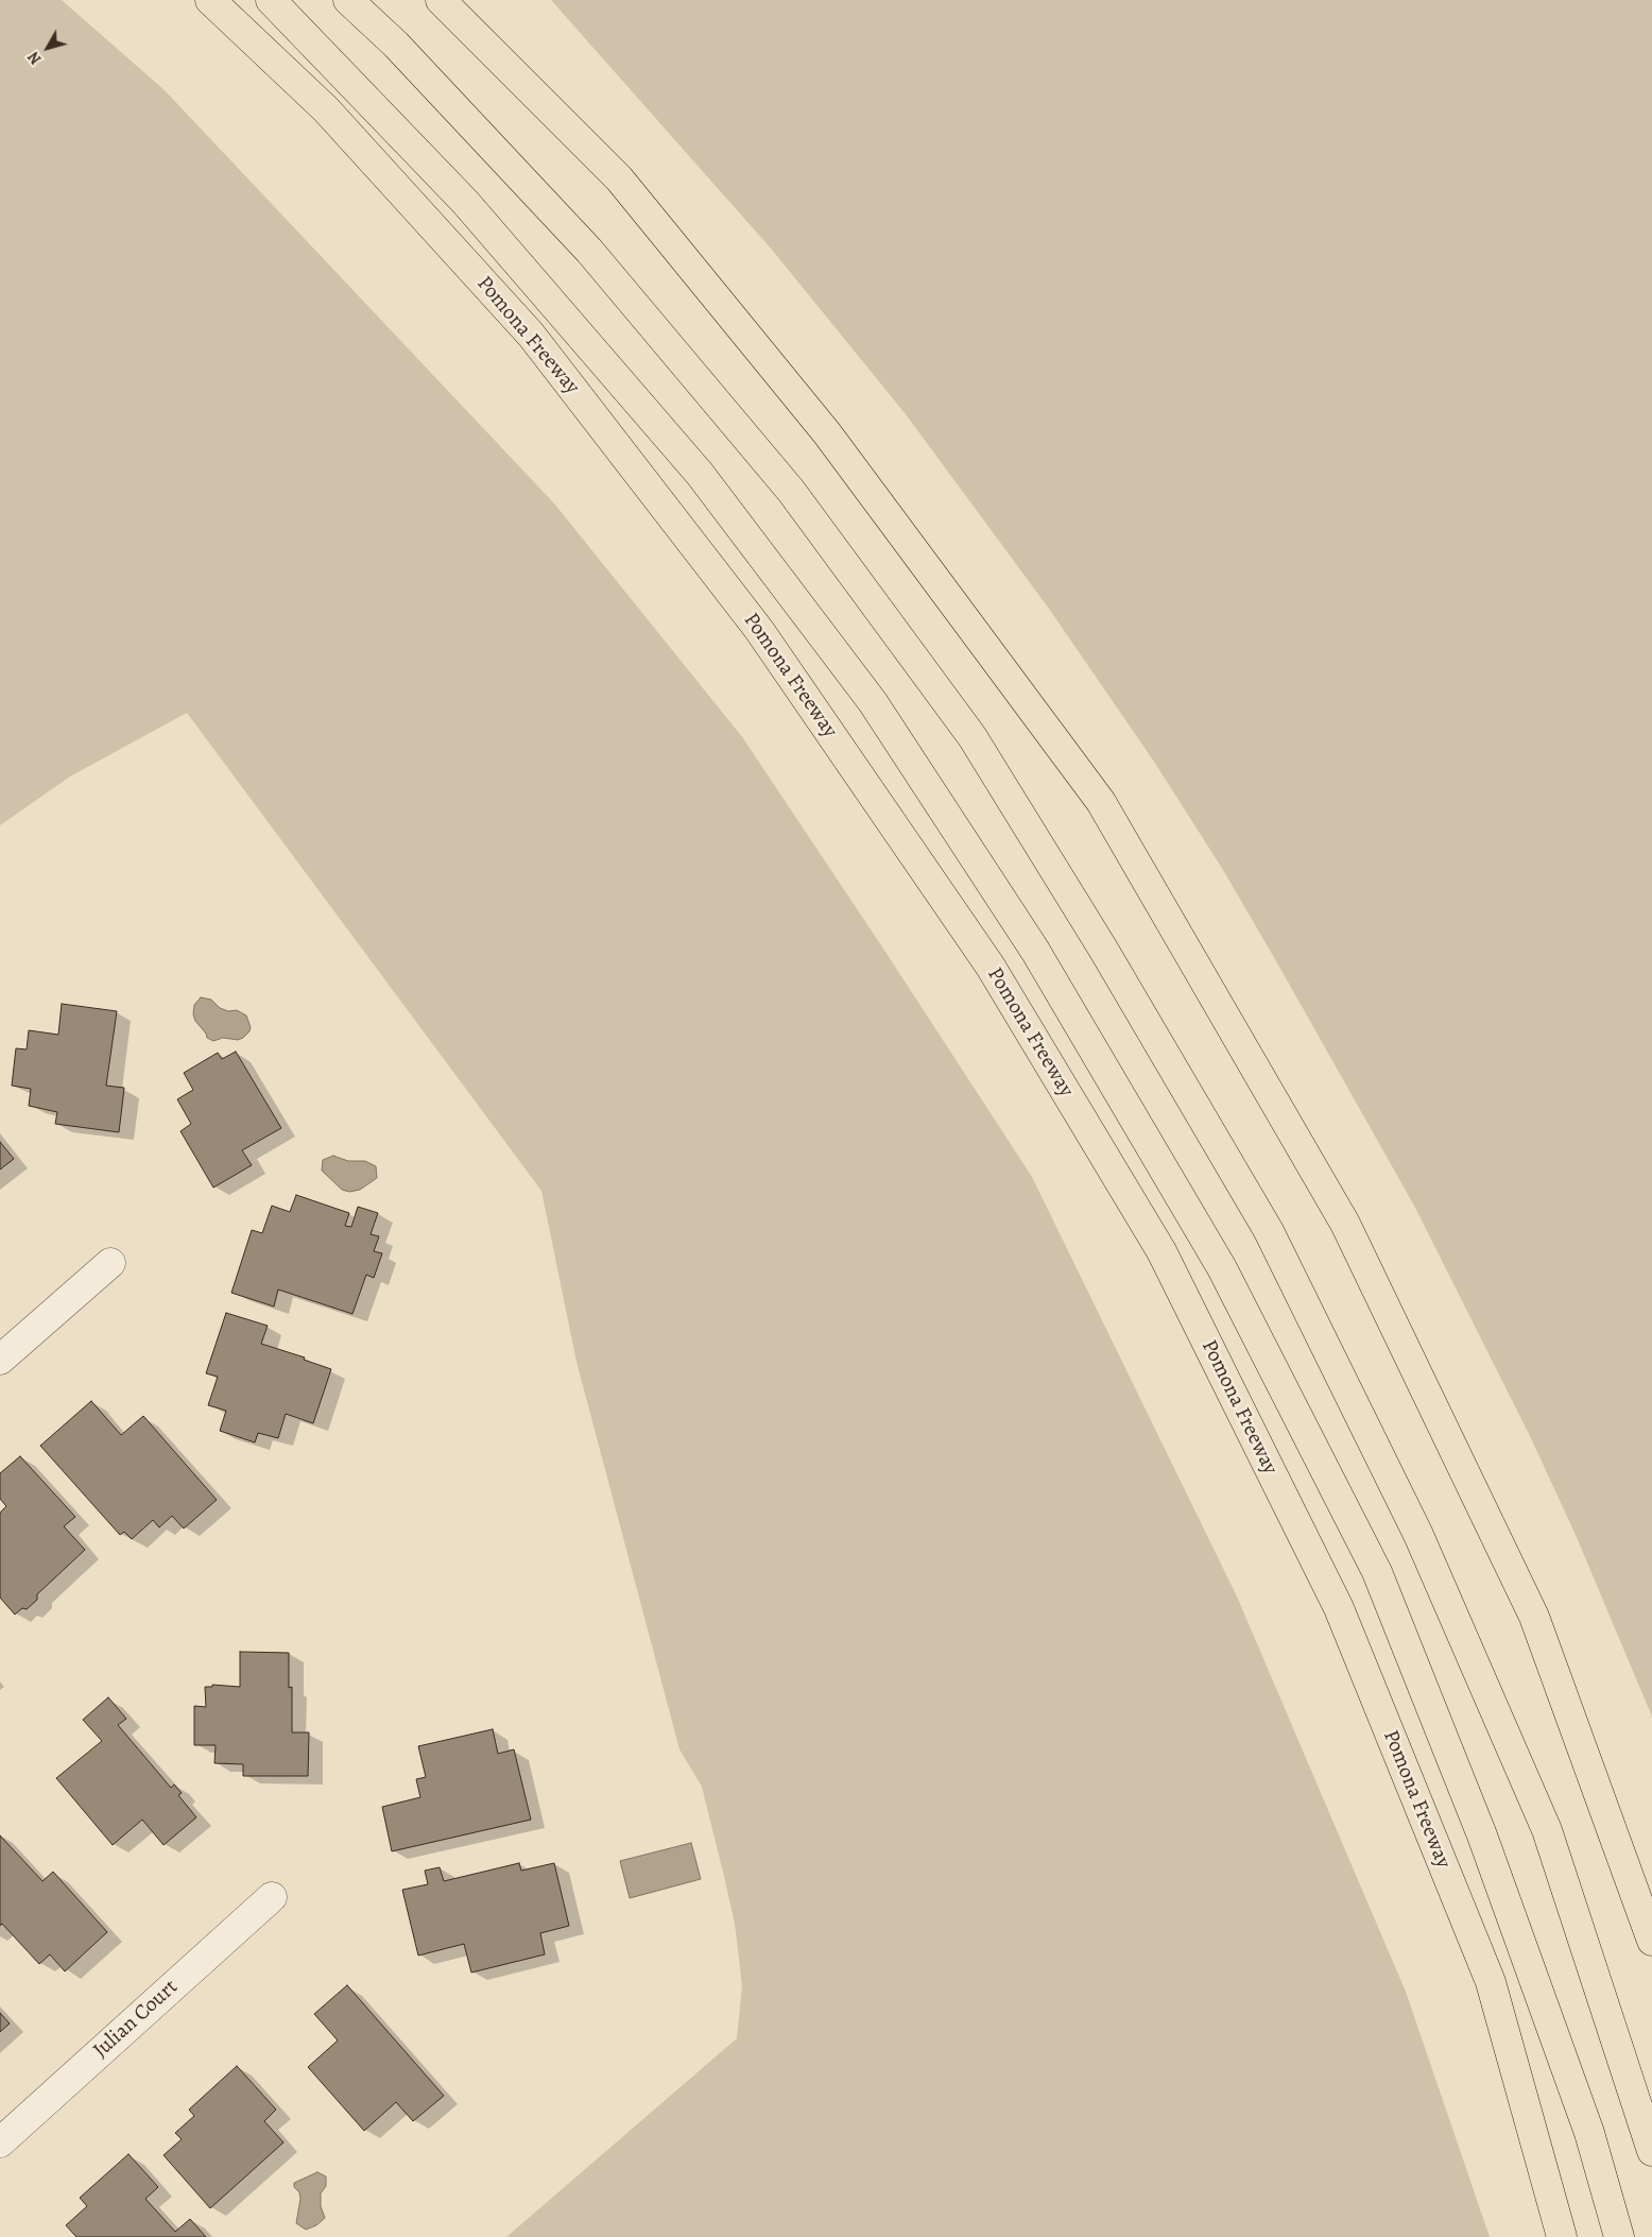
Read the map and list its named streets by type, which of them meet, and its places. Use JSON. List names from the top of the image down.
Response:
{
  "streets": {
    "highway": ["Pomona Freeway"],
    "street": ["Julian Court"]
  },
  "north": "bottom left"
}
